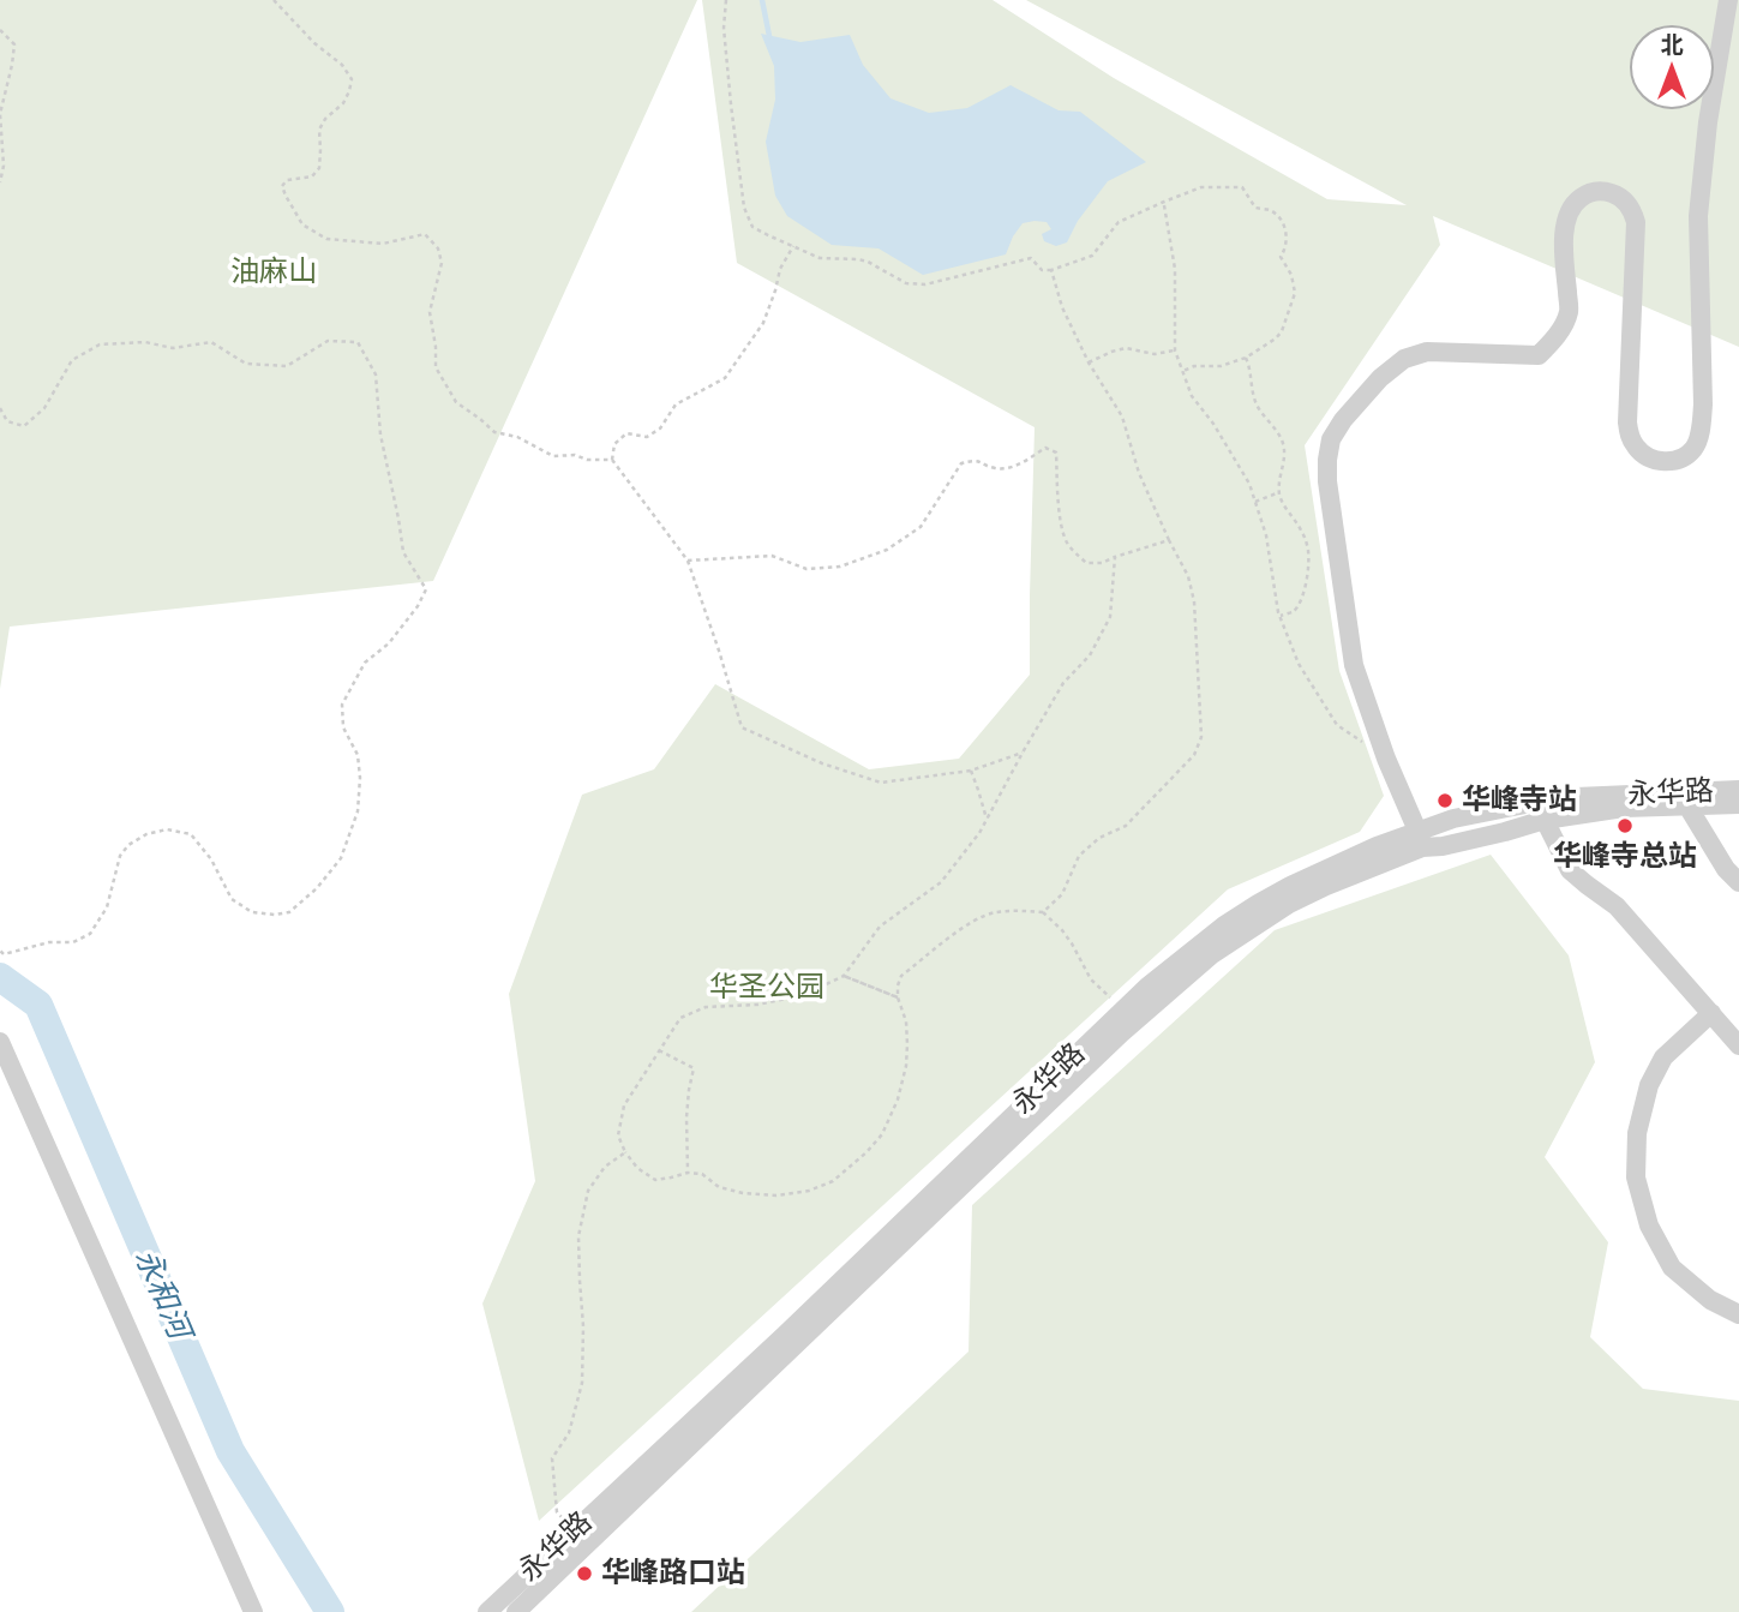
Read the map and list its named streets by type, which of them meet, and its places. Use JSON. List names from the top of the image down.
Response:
{
  "streets": {
    "street": ["永华路"]
  },
  "water": ["永和河"],
  "parks": ["油麻山", "华圣公园"],
  "places": ["华峰寺站", "华峰寺总站", "华峰路口站"],
  "north": "top"
}
